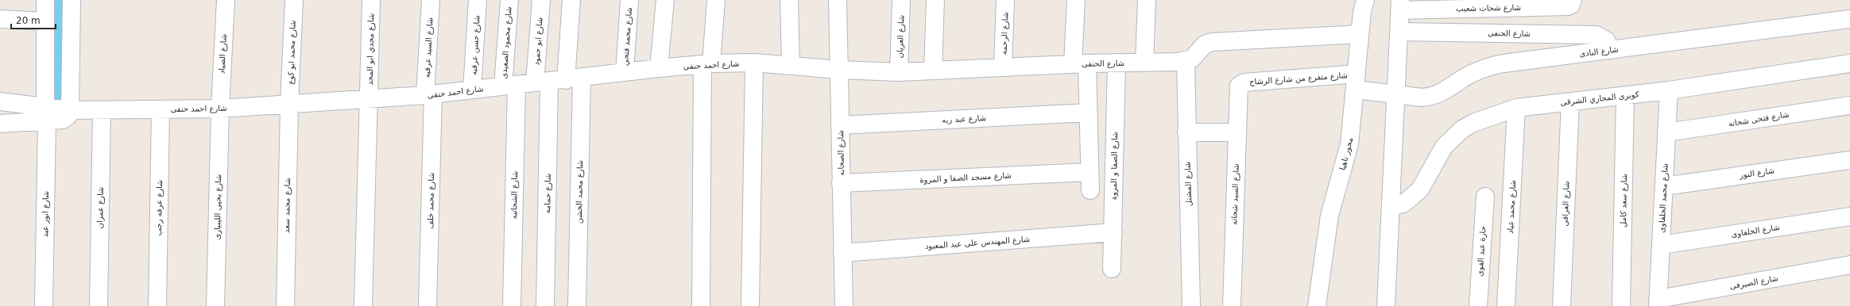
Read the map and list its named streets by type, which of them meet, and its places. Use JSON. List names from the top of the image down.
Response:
{
  "streets": {
    "street": [
      "شارع شحات شعيب",
      "شارع الرحمه",
      "شارع الحنفى",
      "شارع محمد فتحي",
      "شارع العريان",
      "شارع ابو حمود",
      "شارع محمود الصعيدى",
      "شارع حسن عرقبه",
      "شارع السيد عرقبه",
      "شارع مجدي ابو المجد",
      "شارع النادى",
      "شارع محمد ابو كوع",
      "شارع الصياد",
      "شارع احمد حنفى",
      "شارع متفرع من شارع الرشاح",
      "كوبرى المجاري الشرقى",
      "شارع عبد ربه",
      "شارع فتحى شحاته",
      "شارع الصحابه",
      "محور ناهيا",
      "شارع الصفا و المروة",
      "شارع النور",
      "شارع مسجد الصفا و المروة",
      "شارع المشتل",
      "شارع محمد الخشن",
      "شارع حمامه",
      "شارع السيد شحاته",
      "شارع الشحاتيه",
      "شارع محمد الخلفاوى",
      "شارع محمد خلف",
      "شارع سعد كامل",
      "شارع العراقى",
      "شارع محمد سعد",
      "شارع يحيى الليبيارى",
      "شارع محمد عياد",
      "شارع عمران",
      "شارع عرفه رجب",
      "شارع انور عيد",
      "شارع الخلفاوى",
      "شارع المهندس على عبد المعبود",
      "حارة عبد القوى",
      "شارع الصيرفى"
    ]
  },
  "crossings": [
    ["شارع الرحمه", "شارع الحنفى"],
    ["شارع الحنفى", "شارع العريان"],
    ["شارع الحنفى", "شارع النادى"],
    ["شارع الحنفى", "شارع احمد حنفى"],
    ["شارع الحنفى", "شارع الصحابه"],
    ["شارع الحنفى", "شارع الصفا و المروة"],
    ["شارع الحنفى", "شارع المشتل"],
    ["شارع محمد فتحي", "شارع احمد حنفى"],
    ["شارع ابو حمود", "شارع احمد حنفى"],
    ["شارع ابو حمود", "شارع محمد الخشن"],
    ["شارع ابو حمود", "شارع حمامه"],
    ["شارع محمود الصعيدى", "شارع احمد حنفى"],
    ["شارع محمود الصعيدى", "شارع الشحاتيه"],
    ["شارع حسن عرقبه", "شارع احمد حنفى"],
    ["شارع السيد عرقبه", "شارع احمد حنفى"],
    ["شارع السيد عرقبه", "شارع محمد خلف"],
    ["شارع مجدي ابو المجد", "شارع احمد حنفى"],
    ["شارع النادى", "شارع متفرع من شارع الرشاح"],
    ["شارع النادى", "محور ناهيا"],
    ["شارع محمد ابو كوع", "شارع احمد حنفى"],
    ["شارع محمد ابو كوع", "شارع محمد سعد"],
    ["شارع الصياد", "شارع احمد حنفى"],
    ["شارع الصياد", "شارع يحيى الليبيارى"],
    ["شارع احمد حنفى", "شارع الصحابه"],
    ["شارع احمد حنفى", "شارع محمد الخشن"],
    ["شارع احمد حنفى", "شارع حمامه"],
    ["شارع احمد حنفى", "شارع الشحاتيه"],
    ["شارع احمد حنفى", "شارع محمد خلف"],
    ["شارع احمد حنفى", "شارع محمد سعد"],
    ["شارع احمد حنفى", "شارع يحيى الليبيارى"],
    ["شارع احمد حنفى", "شارع عمران"],
    ["شارع احمد حنفى", "شارع عرفه رجب"],
    ["شارع متفرع من شارع الرشاح", "محور ناهيا"],
    ["شارع متفرع من شارع الرشاح", "شارع السيد شحاته"],
    ["كوبرى المجاري الشرقى", "شارع محمد الخلفاوى"],
    ["كوبرى المجاري الشرقى", "شارع سعد كامل"],
    ["كوبرى المجاري الشرقى", "شارع العراقى"],
    ["كوبرى المجاري الشرقى", "شارع محمد عياد"],
    ["شارع عبد ربه", "شارع الصحابه"],
    ["شارع فتحى شحاته", "شارع محمد الخلفاوى"],
    ["شارع الصحابه", "شارع مسجد الصفا و المروة"],
    ["شارع الصحابه", "شارع المهندس على عبد المعبود"],
    ["شارع الصفا و المروة", "شارع المهندس على عبد المعبود"],
    ["شارع النور", "شارع محمد الخلفاوى"],
    ["شارع محمد الخشن", "شارع حمامه"],
    ["شارع محمد الخلفاوى", "شارع الخلفاوى"],
    ["شارع محمد الخلفاوى", "شارع الصيرفى"]
  ],
  "scale_bar": "20 m"
}
